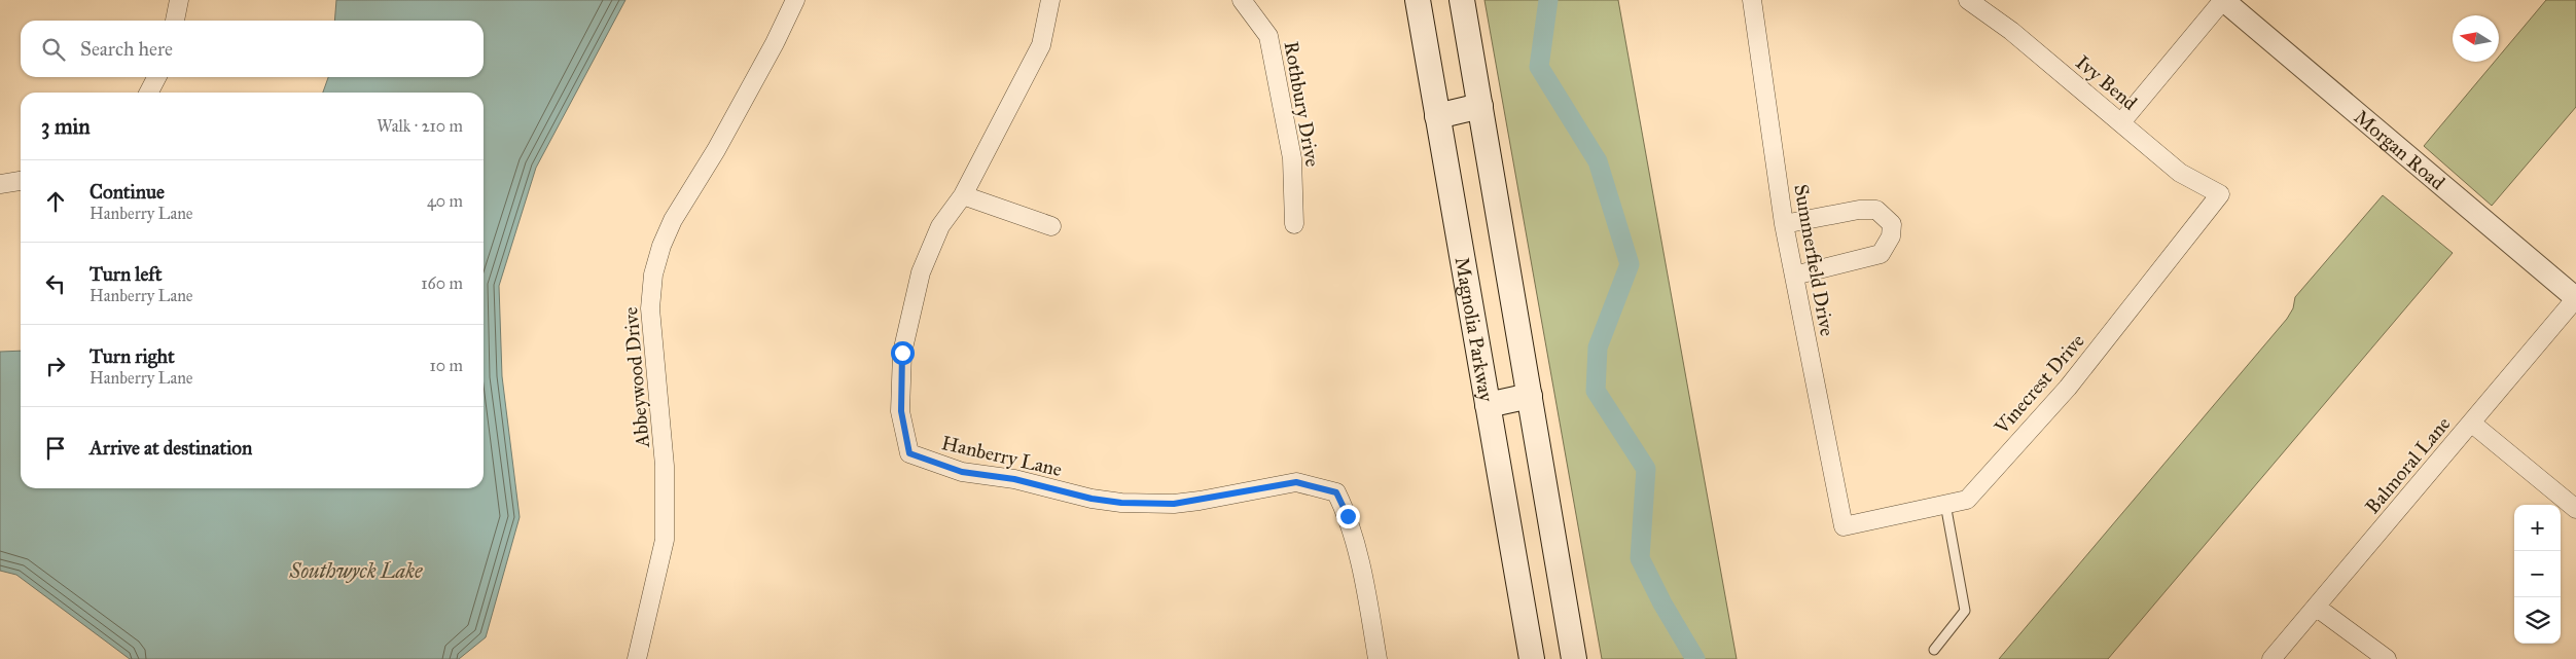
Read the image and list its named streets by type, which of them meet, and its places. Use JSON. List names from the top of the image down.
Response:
{
  "streets": {
    "main road": ["Magnolia Parkway"],
    "street": [
      "Ivy Bend",
      "Rothbury Drive",
      "Morgan Road",
      "Summerfield Drive",
      "Abbeywood Drive",
      "Vinecrest Drive",
      "Hanberry Lane",
      "Balmoral Lane"
    ]
  },
  "crossings": [
    ["Ivy Bend", "Vinecrest Drive"],
    ["Morgan Road", "Balmoral Lane"],
    ["Summerfield Drive", "Vinecrest Drive"]
  ],
  "water": ["Southwyck Lake"],
  "north": "left",
  "page": {
    "search": "Search here",
    "heading": ["3 min", "Walk · 210 m"],
    "list": [
      ["Continue", "Hanberry Lane", "40 m"],
      ["Turn left", "Hanberry Lane", "160 m"],
      ["Turn right", "Hanberry Lane", "10 m"],
      "Arrive at destination"
    ],
    "map_buttons": ["+", "−"]
  }
}
